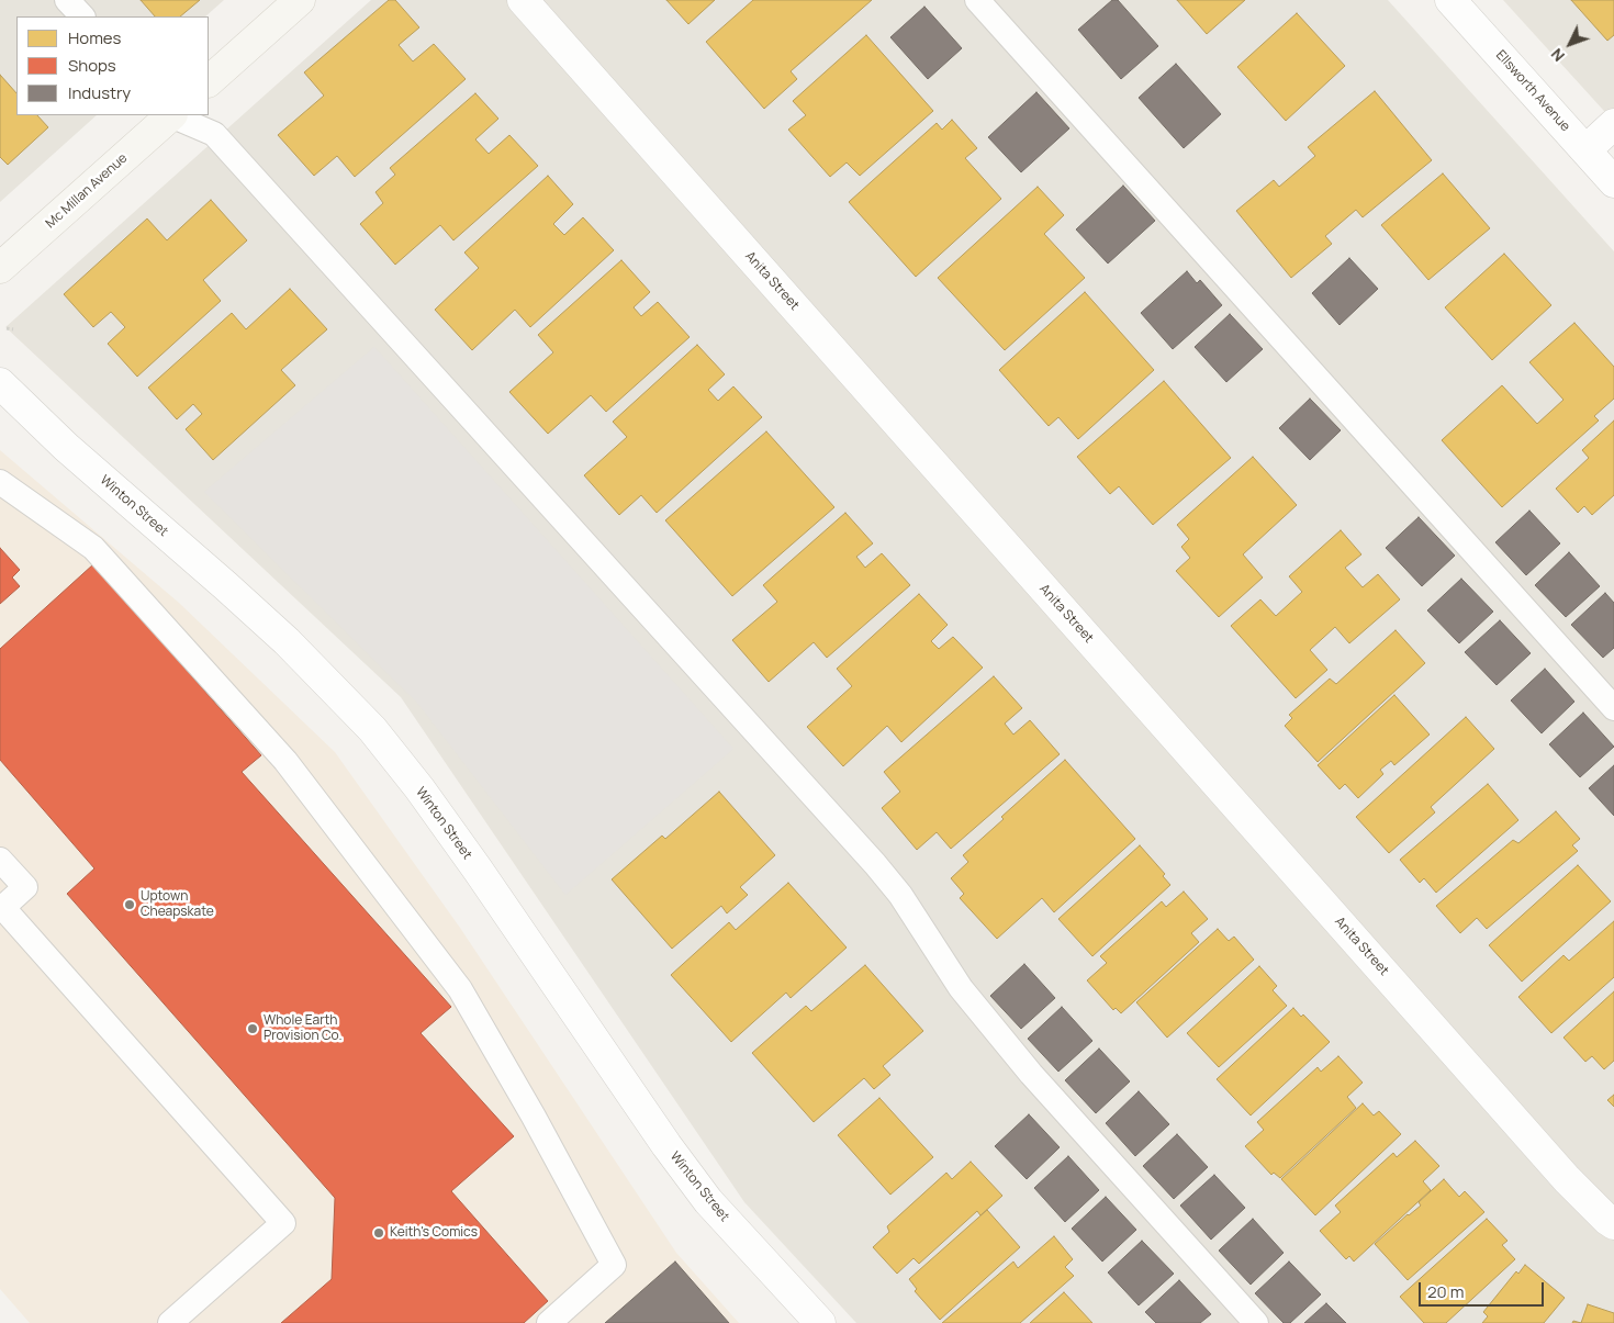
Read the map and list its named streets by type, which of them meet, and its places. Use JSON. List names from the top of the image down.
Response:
{
  "streets": {
    "street": [
      "Ellsworth Avenue",
      "Mc Millan Avenue",
      "Anita Street",
      "Winton Street"
    ]
  },
  "places": ["Uptown Cheapskate", "Whole Earth Provision Co.", "Keith's Comics"],
  "legend": ["Homes", "Shops", "Industry"],
  "scale_bar": "20 m",
  "north": "bottom left"
}
